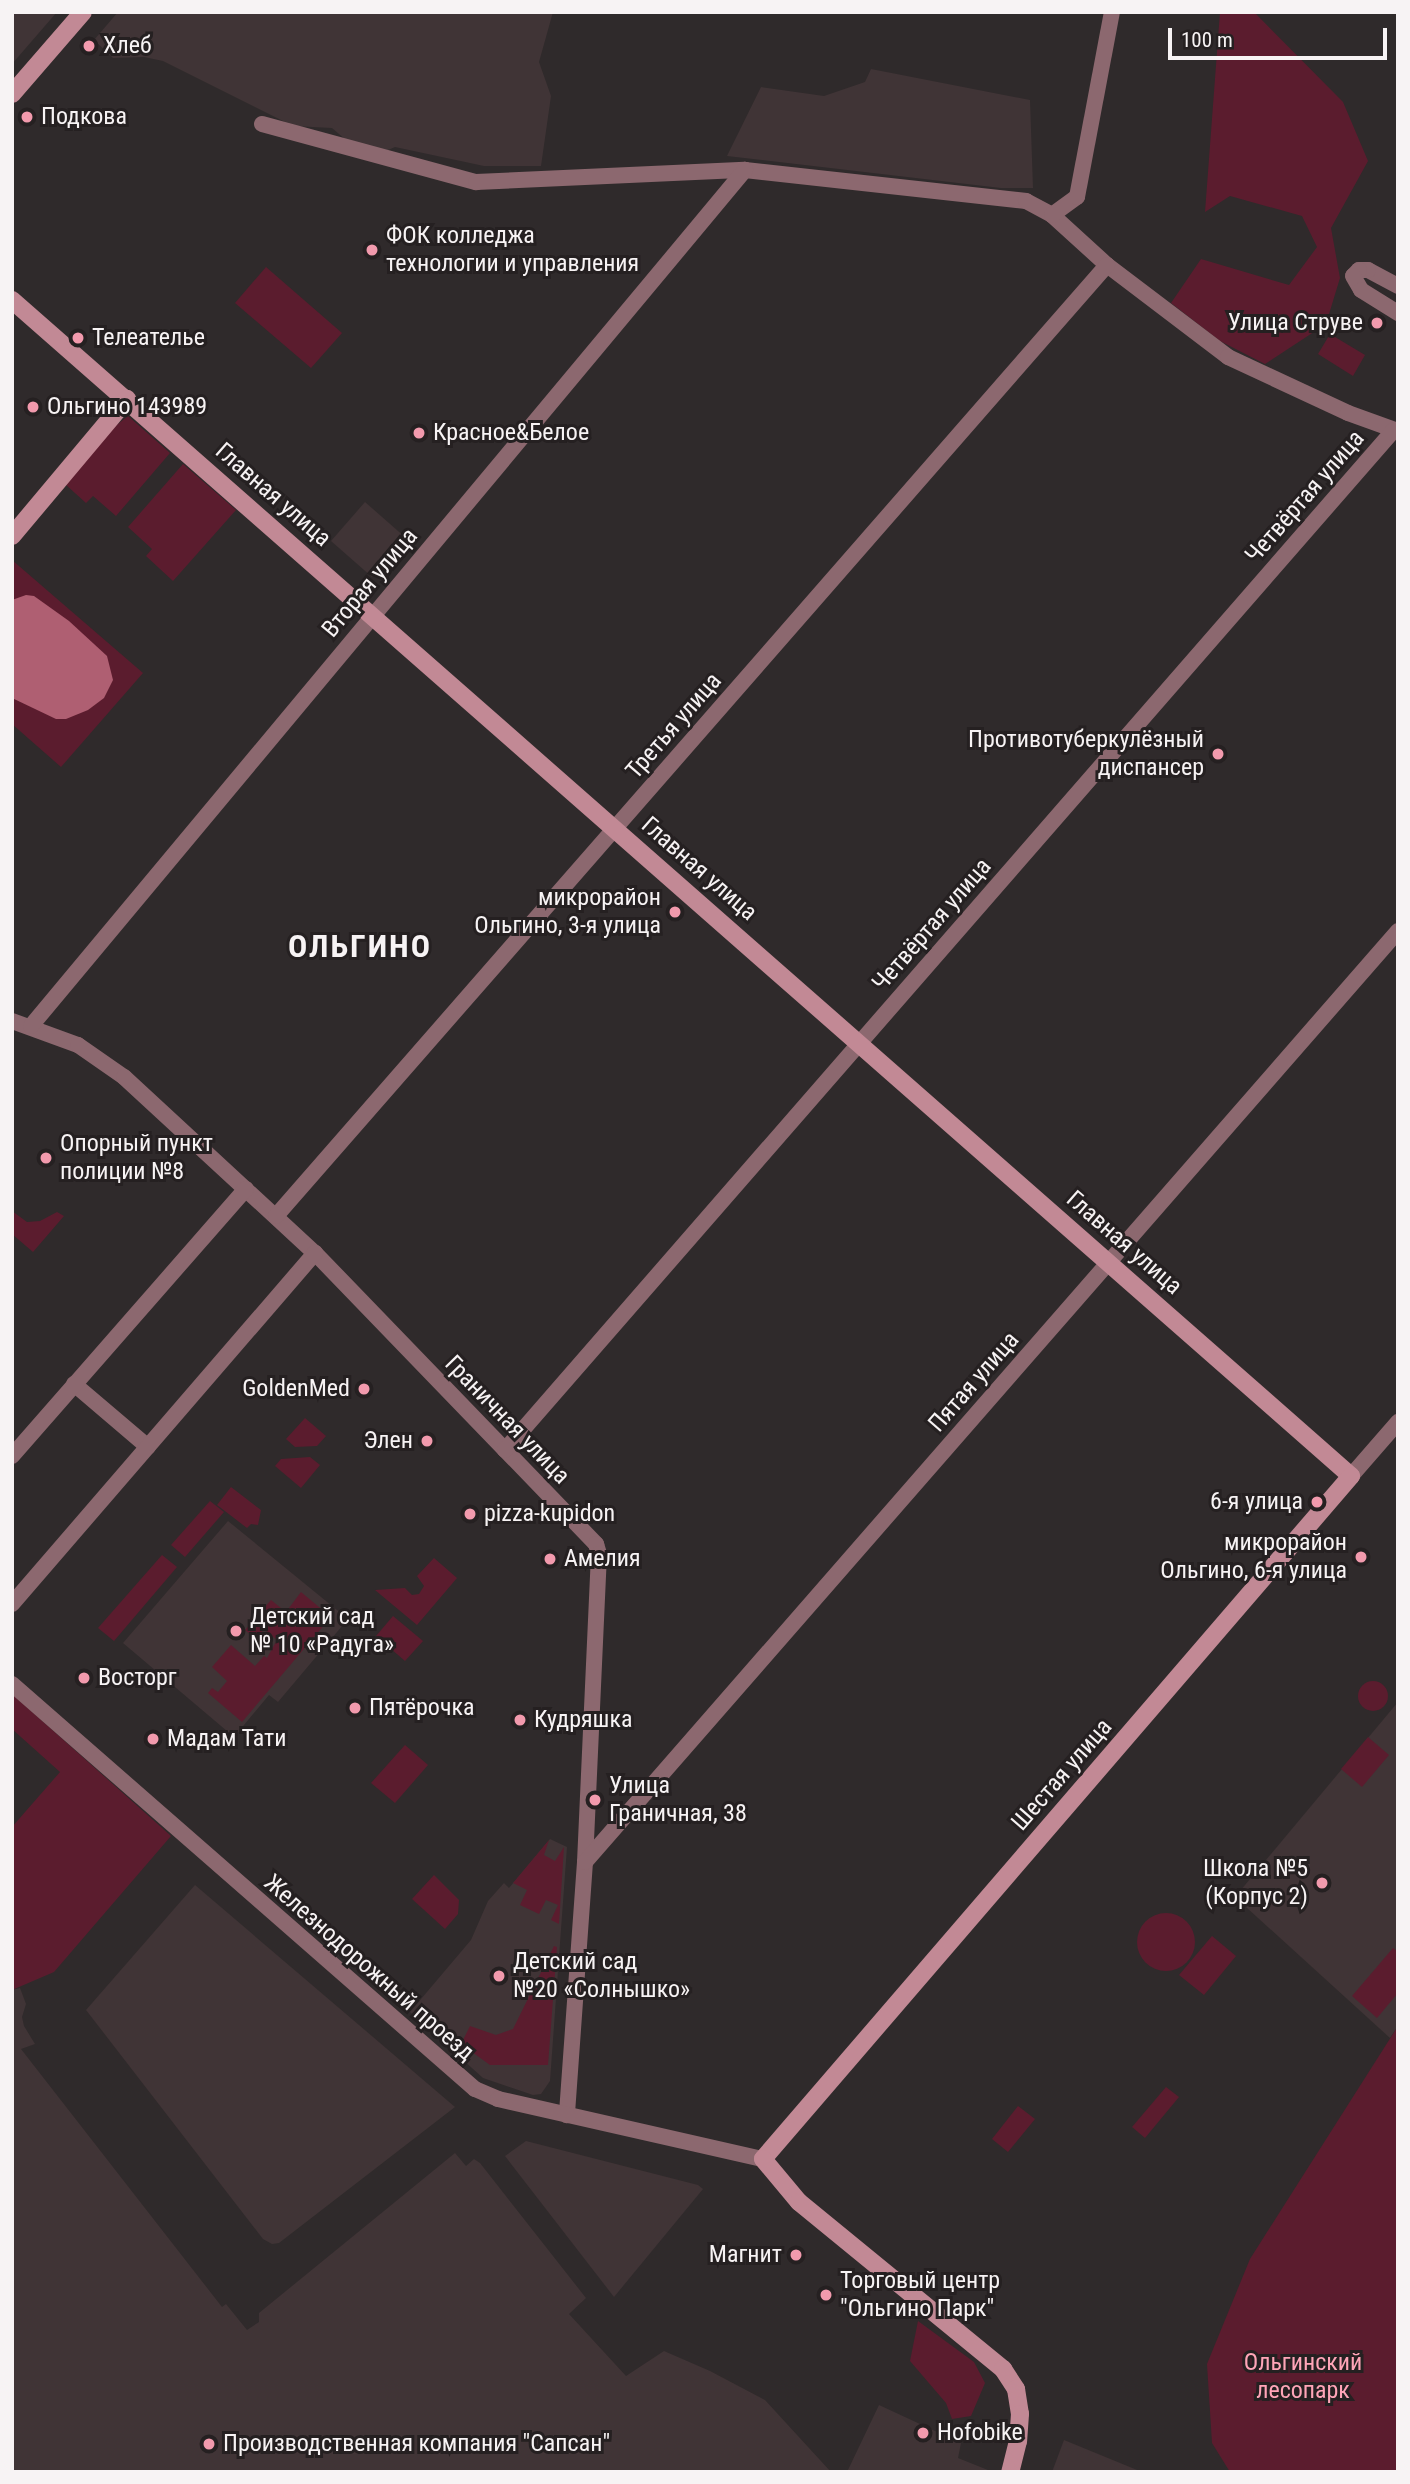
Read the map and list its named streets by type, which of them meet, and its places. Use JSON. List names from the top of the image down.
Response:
{
  "streets": {
    "street": [
      "Главная улица",
      "Четвёртая улица",
      "Вторая улица",
      "Третья улица",
      "Пятая улица",
      "Граничная улица",
      "Шестая улица",
      "Железнодорожный проезд"
    ]
  },
  "crossings": [
    ["Главная улица", "Четвёртая улица"],
    ["Главная улица", "Вторая улица"],
    ["Главная улица", "Третья улица"],
    ["Главная улица", "Пятая улица"],
    ["Главная улица", "Шестая улица"],
    ["Четвёртая улица", "Граничная улица"],
    ["Вторая улица", "Граничная улица"],
    ["Третья улица", "Граничная улица"],
    ["Пятая улица", "Граничная улица"],
    ["Граничная улица", "Железнодорожный проезд"],
    ["Шестая улица", "Железнодорожный проезд"]
  ],
  "districts": ["ОЛЬГИНО"],
  "parks": ["Ольгинский лесопарк"],
  "places": [
    "Хлеб",
    "Подкова",
    "ФОК колледжа технологии и управления",
    "Улица Струве",
    "Телеателье",
    "Ольгино 143989",
    "Красное&Белое",
    "Противотуберкулёзный диспансер",
    "микрорайон Ольгино, 3-я улица",
    "Опорный пункт полиции №8",
    "GoldenMed",
    "Элен",
    "6-я улица",
    "pizza-kupidon",
    "микрорайон Ольгино, 6-я улица",
    "Амелия",
    "Детский сад № 10 «Радуга»",
    "Восторг",
    "Пятёрочка",
    "Кудряшка",
    "Мадам Тати",
    "Улица Граничная, 38",
    "Школа №5 (Корпус 2)",
    "Детский сад №20 «Солнышко»",
    "Магнит",
    "Торговый центр \"Ольгино Парк\"",
    "Hofobike",
    "Производственная компания \"Сапсан\""
  ],
  "scale_bar": "100 m"
}
